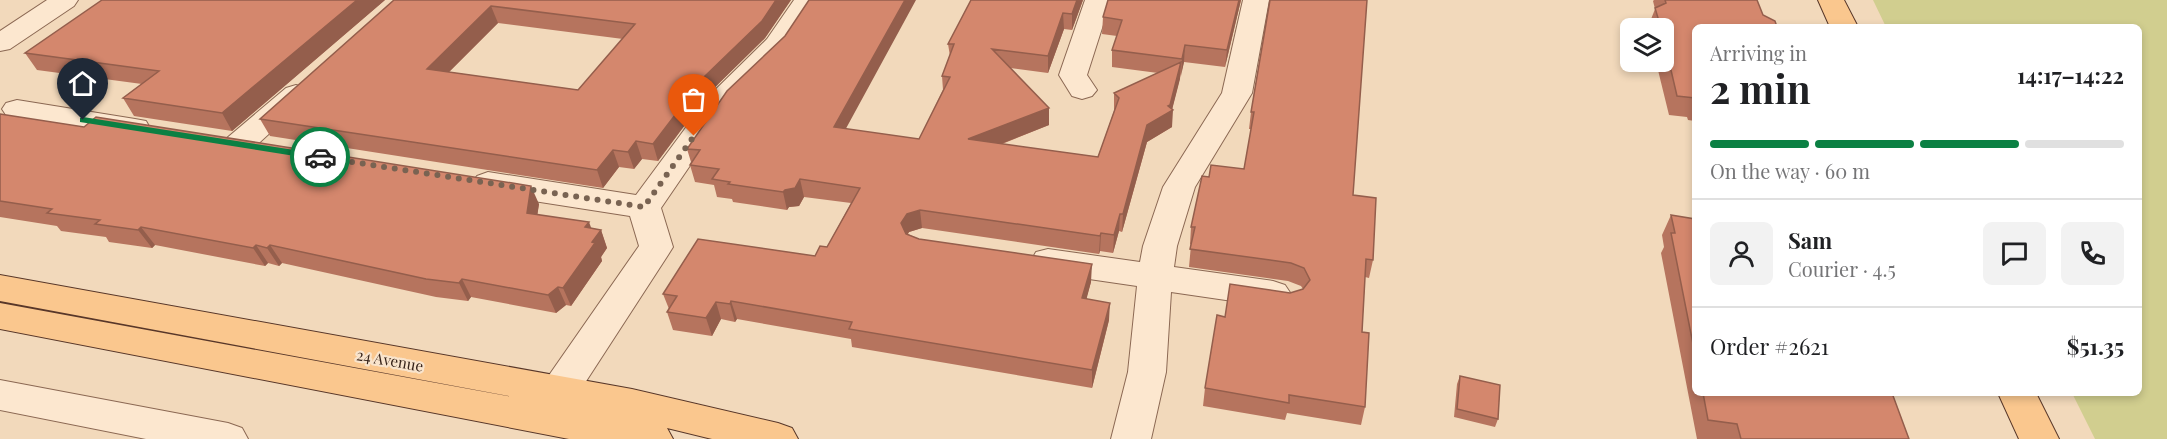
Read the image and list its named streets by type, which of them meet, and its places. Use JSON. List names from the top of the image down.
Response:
{
  "streets": {
    "main road": ["24 Avenue"]
  },
  "page": {
    "heading": ["2 min", "Arriving in", "14:17–14:22"],
    "panel": [
      "Sam",
      "Courier · 4.5",
      "Order #2621",
      "$51.35"
    ],
    "bar": "On the way · 60 m"
  }
}
